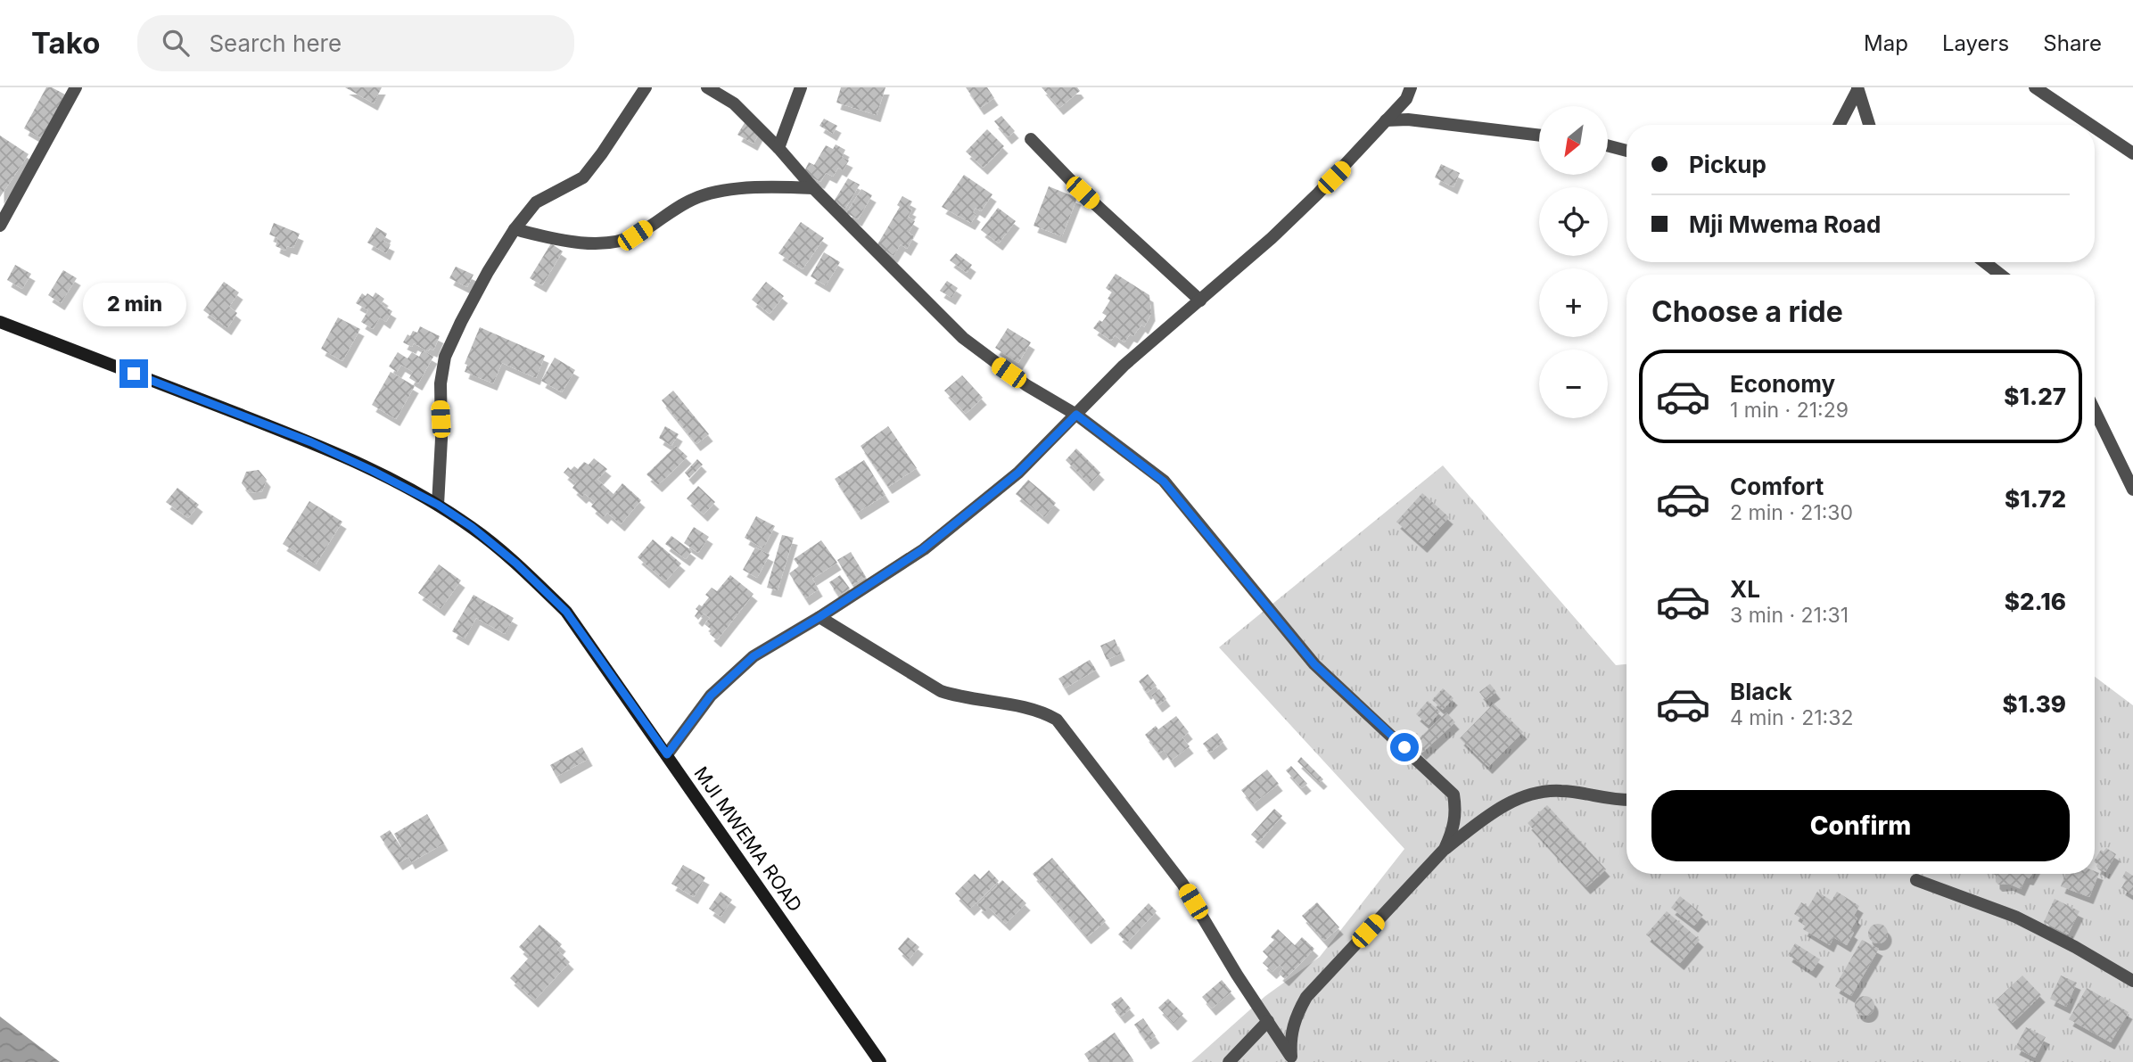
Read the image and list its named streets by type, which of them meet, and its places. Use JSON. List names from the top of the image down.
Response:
{
  "streets": {
    "main road": ["MJI MWEMA ROAD"]
  },
  "north": "bottom left",
  "page": {
    "header": "Tako",
    "search": "Search here",
    "nav": ["Map", "Layers", "Share"],
    "map_buttons": ["+", "−"],
    "banner": ["Pickup", "Mji Mwema Road"],
    "heading": "Choose a ride",
    "bubble": "2 min",
    "list": [
      {
        "name": "Economy",
        "note": "1 min · 21:29",
        "value": "$1.27"
      },
      {
        "name": "Comfort",
        "note": "2 min · 21:30",
        "value": "$1.72"
      },
      {
        "name": "XL",
        "note": "3 min · 21:31",
        "value": "$2.16"
      },
      {
        "name": "Black",
        "note": "4 min · 21:32",
        "value": "$1.39"
      }
    ],
    "buttons": "Confirm"
  }
}
